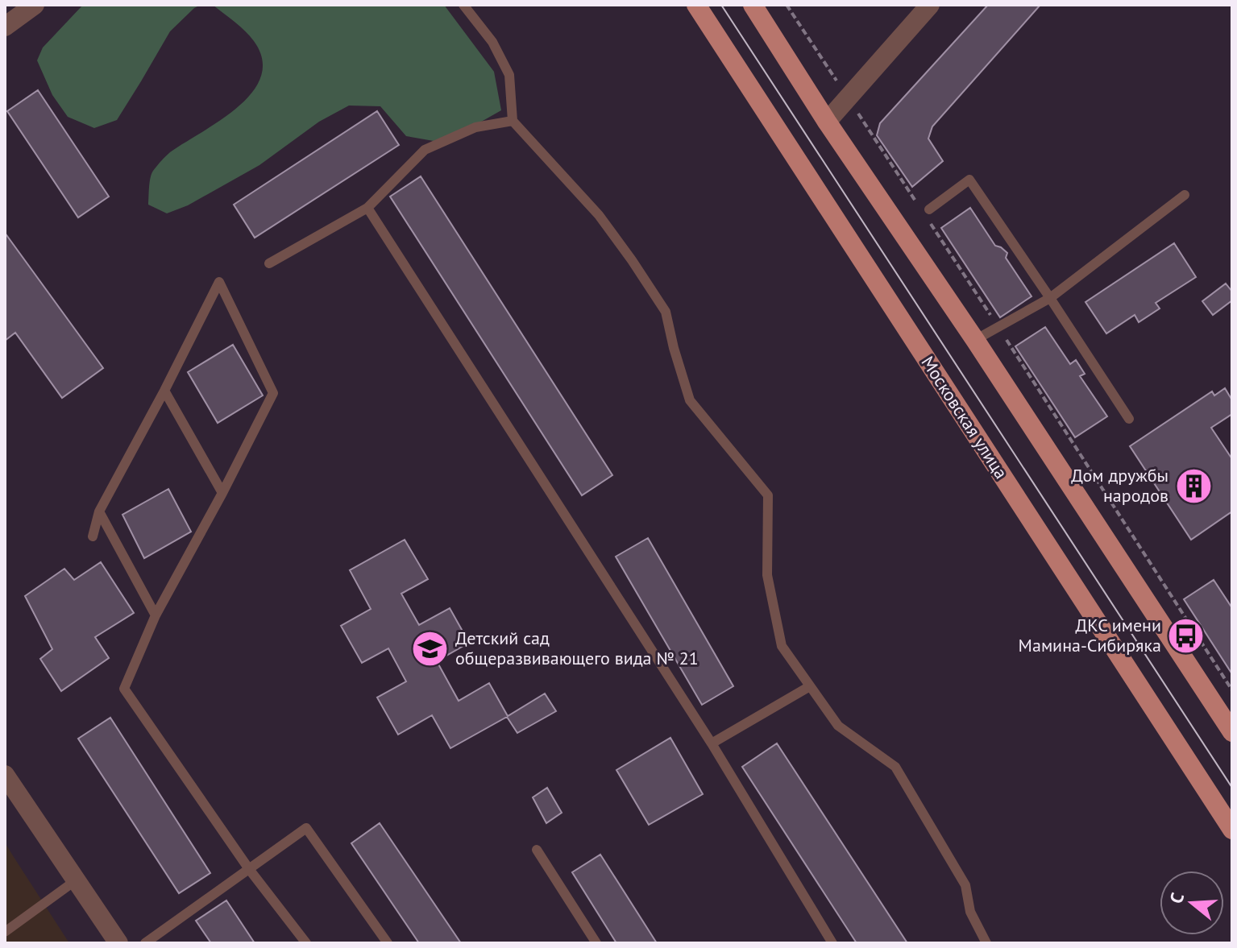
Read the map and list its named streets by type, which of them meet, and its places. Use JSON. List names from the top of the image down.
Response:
{
  "streets": {
    "main road": ["Московская улица"]
  },
  "places": {
    "building": ["Дом дружбы народов"],
    "bus stop": ["ДКС имени Мамина-Сибиряка"],
    "school or university": ["Детский сад общеразвивающего вида № 21"]
  },
  "north": "left"
}
